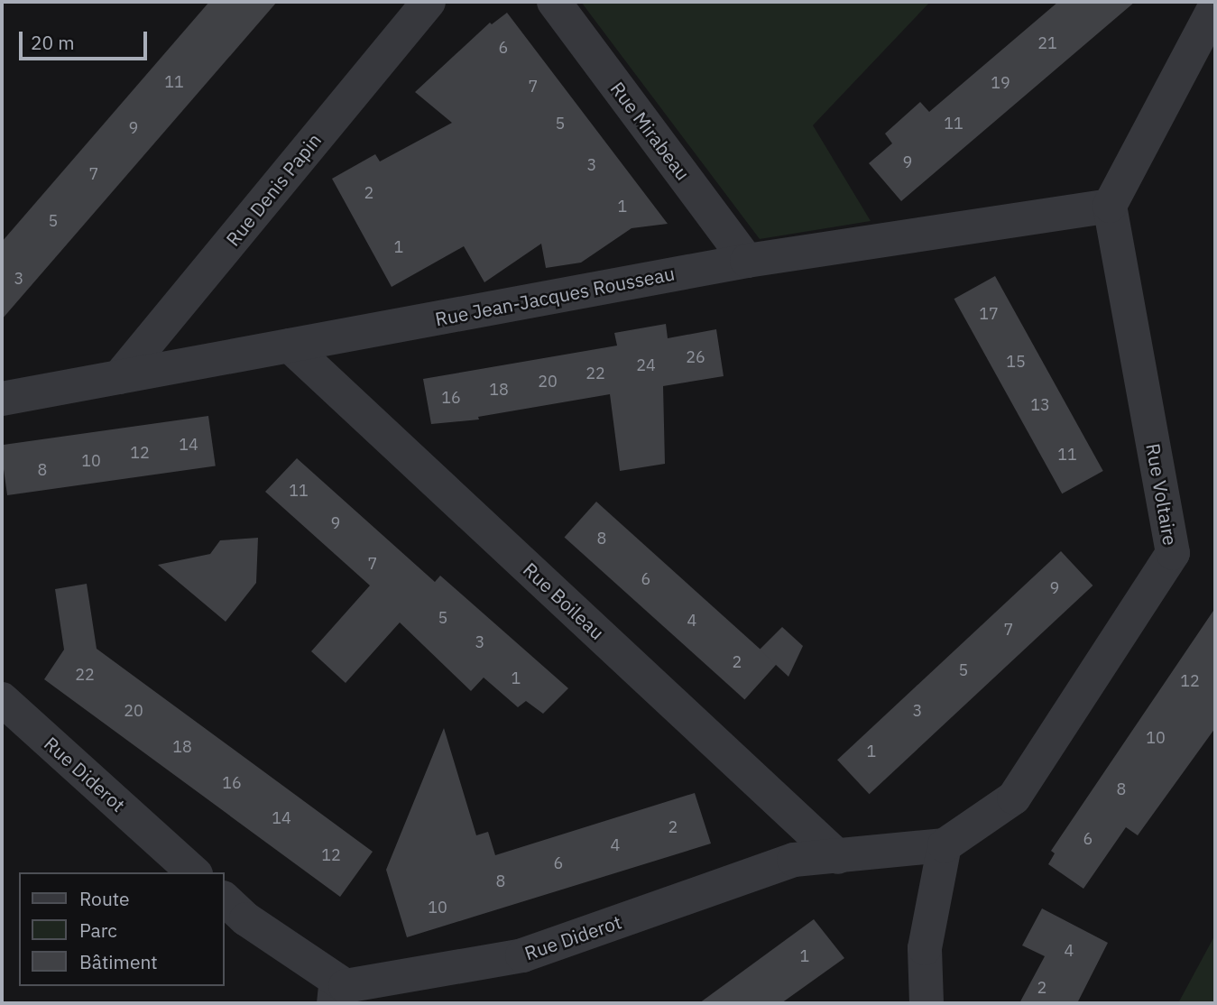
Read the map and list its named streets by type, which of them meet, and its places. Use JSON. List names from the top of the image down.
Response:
{
  "streets": {
    "street": [
      "Rue Mirabeau",
      "Rue Denis Papin",
      "Rue Jean-Jacques Rousseau",
      "Rue Voltaire",
      "Rue Boileau",
      "Rue Diderot"
    ]
  },
  "crossings": [
    ["Rue Mirabeau", "Rue Jean-Jacques Rousseau"],
    ["Rue Denis Papin", "Rue Jean-Jacques Rousseau"],
    ["Rue Jean-Jacques Rousseau", "Rue Voltaire"],
    ["Rue Jean-Jacques Rousseau", "Rue Boileau"],
    ["Rue Voltaire", "Rue Diderot"],
    ["Rue Boileau", "Rue Diderot"]
  ],
  "house_numbers": [
    "21",
    "6",
    "11",
    "19",
    "7",
    "5",
    "11",
    "9",
    "9",
    "3",
    "7",
    "2",
    "1",
    "5",
    "1",
    "3",
    "17",
    "26",
    "15",
    "24",
    "22",
    "20",
    "18",
    "16",
    "13",
    "14",
    "12",
    "11",
    "10",
    "8",
    "11",
    "9",
    "8",
    "7",
    "6",
    "9",
    "5",
    "4",
    "7",
    "3",
    "2",
    "5",
    "22",
    "1",
    "12",
    "20",
    "3",
    "10",
    "18",
    "1",
    "16",
    "8",
    "14",
    "2",
    "6",
    "4",
    "12",
    "6",
    "8",
    "10",
    "4",
    "1",
    "2"
  ],
  "legend": ["Route", "Parc", "Bâtiment"],
  "scale_bar": "20 m"
}
